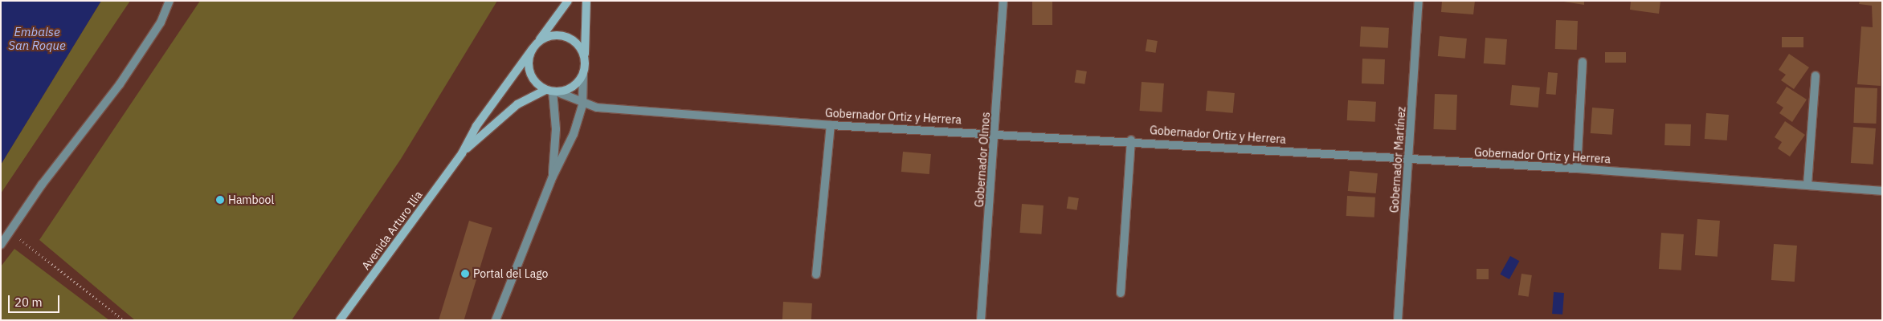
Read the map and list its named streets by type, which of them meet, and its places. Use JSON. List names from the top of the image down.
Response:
{
  "streets": {
    "main road": ["Avenida Arturo Ilía"],
    "street": ["Gobernador Ortiz y Herrera", "Gobernador Olmos", "Gobernador Martínez"]
  },
  "crossings": [
    ["Gobernador Ortiz y Herrera", "Gobernador Olmos"],
    ["Gobernador Ortiz y Herrera", "Gobernador Martínez"],
    ["Gobernador Ortiz y Herrera", "Avenida Arturo Ilía"]
  ],
  "water": ["Embalse San Roque"],
  "places": ["Hambool", "Portal del Lago"],
  "scale_bar": "20 m"
}
